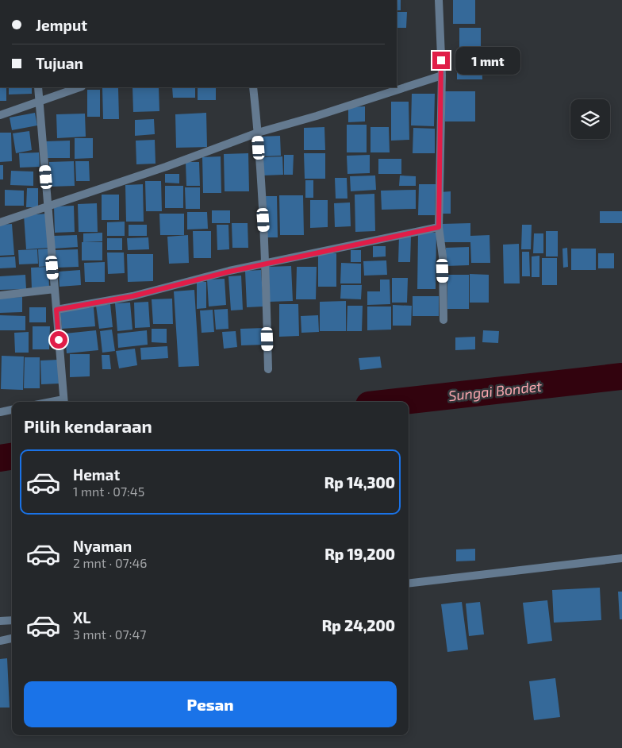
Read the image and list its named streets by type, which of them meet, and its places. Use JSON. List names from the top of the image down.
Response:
{
  "water": ["Sungai Bondet"],
  "page": {
    "banner": ["Jemput", "Tujuan"],
    "bubble": "1 mnt",
    "heading": "Pilih kendaraan",
    "list": [
      {
        "name": "Hemat",
        "note": "1 mnt · 07:45",
        "value": "Rp 14,300"
      },
      {
        "name": "Nyaman",
        "note": "2 mnt · 07:46",
        "value": "Rp 19,200"
      },
      {
        "name": "XL",
        "note": "3 mnt · 07:47",
        "value": "Rp 24,200"
      }
    ],
    "buttons": "Pesan"
  }
}
